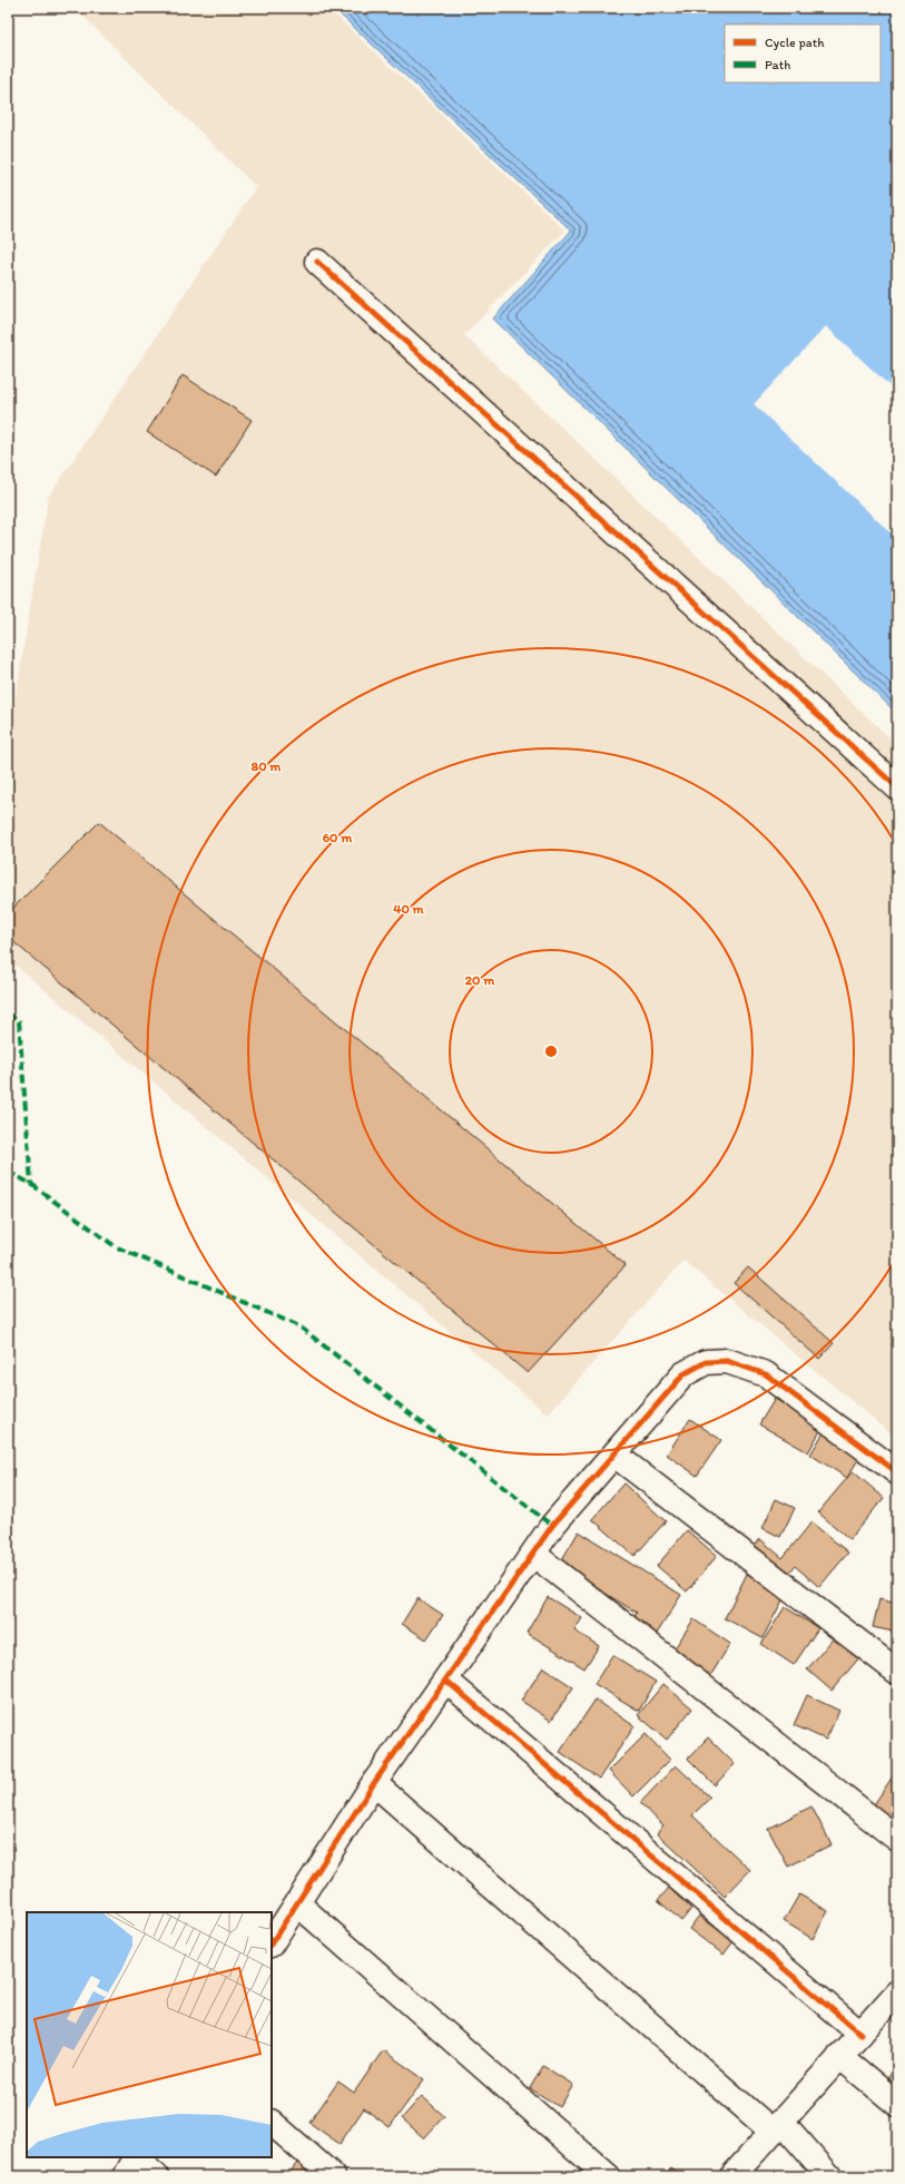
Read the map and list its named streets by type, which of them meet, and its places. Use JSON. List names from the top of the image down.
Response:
{
  "legend": ["Cycle path", "Path"],
  "rings": [
    "80 m",
    "60 m",
    "40 m",
    "20 m"
  ]
}
